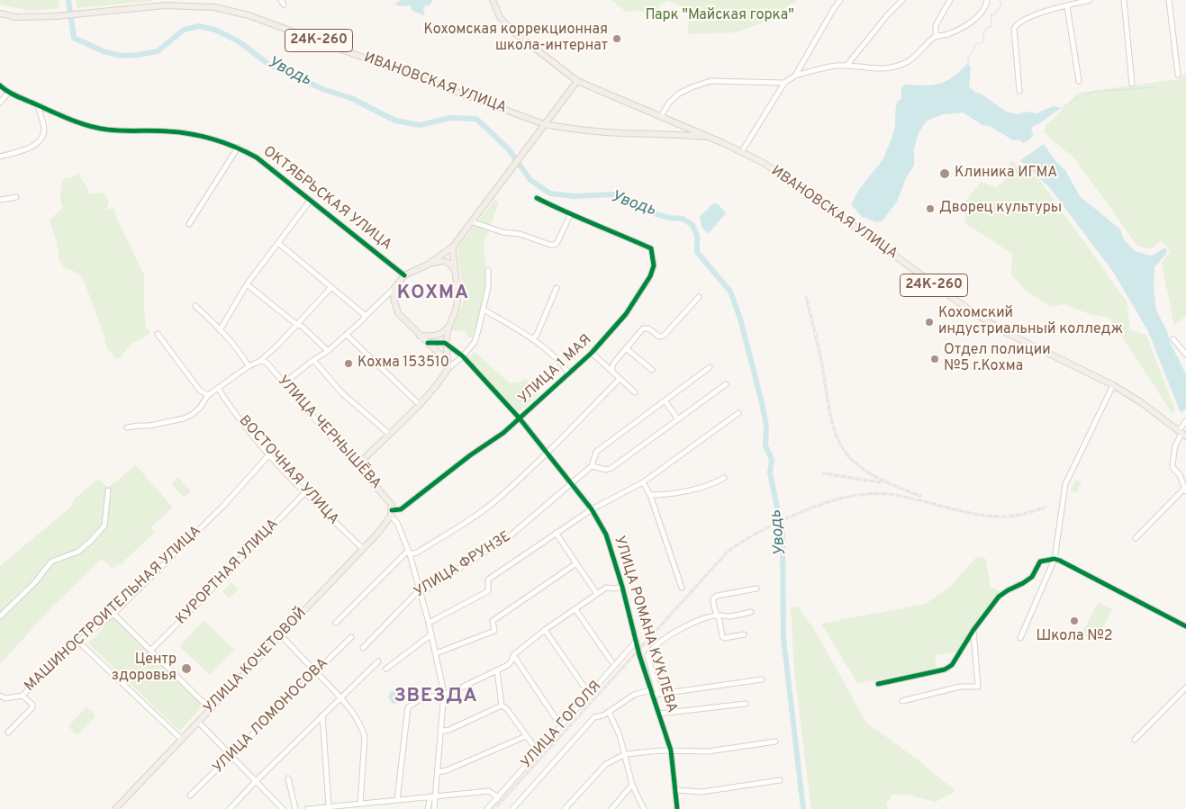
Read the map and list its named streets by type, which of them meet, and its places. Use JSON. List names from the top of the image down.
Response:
{
  "streets": {
    "main road": [
      "24К-260",
      "ИВАНОВСКАЯ УЛИЦА",
      "УЛИЦА ЧЕРНЫШЁВА",
      "УЛИЦА КОЧЕТОВОЙ"
    ],
    "street": [
      "ОКТЯБРЬСКАЯ УЛИЦА",
      "УЛИЦА 1 МАЯ",
      "ВОСТОЧНАЯ УЛИЦА",
      "УЛИЦА ФРУНЗЕ",
      "КУРОРТНАЯ УЛИЦА",
      "МАШИНОСТРОИТЕЛЬНАЯ УЛИЦА",
      "УЛИЦА РОМАНА КУКЛЕВА",
      "УЛИЦА ЛОМОНОСОВА",
      "УЛИЦА ГОГОЛЯ"
    ]
  },
  "crossings": [
    ["УЛИЦА 1 МАЯ", "УЛИЦА ЧЕРНЫШЁВА"],
    ["УЛИЦА 1 МАЯ", "УЛИЦА РОМАНА КУКЛЕВА"],
    ["УЛИЦА 1 МАЯ", "УЛИЦА КОЧЕТОВОЙ"],
    ["УЛИЦА ЧЕРНЫШЁВА", "УЛИЦА КОЧЕТОВОЙ"],
    ["ВОСТОЧНАЯ УЛИЦА", "КУРОРТНАЯ УЛИЦА"],
    ["ВОСТОЧНАЯ УЛИЦА", "МАШИНОСТРОИТЕЛЬНАЯ УЛИЦА"],
    ["ВОСТОЧНАЯ УЛИЦА", "УЛИЦА КОЧЕТОВОЙ"],
    ["УЛИЦА ФРУНЗЕ", "УЛИЦА РОМАНА КУКЛЕВА"],
    ["УЛИЦА РОМАНА КУКЛЕВА", "УЛИЦА ГОГОЛЯ"]
  ],
  "districts": ["КОХМА", "ЗВЕЗДА"],
  "water": ["Уводь"],
  "parks": ["Парк \"Майская горка\""],
  "places": [
    "Кохомская коррекционная школа-интернат",
    "Клиника ИГМА",
    "Дворец культуры",
    "Кохомский индустриальный колледж",
    "Отдел полиции №5 г.Кохма",
    "Кохма 153510",
    "Школа №2",
    "Центр здоровья"
  ]
}
